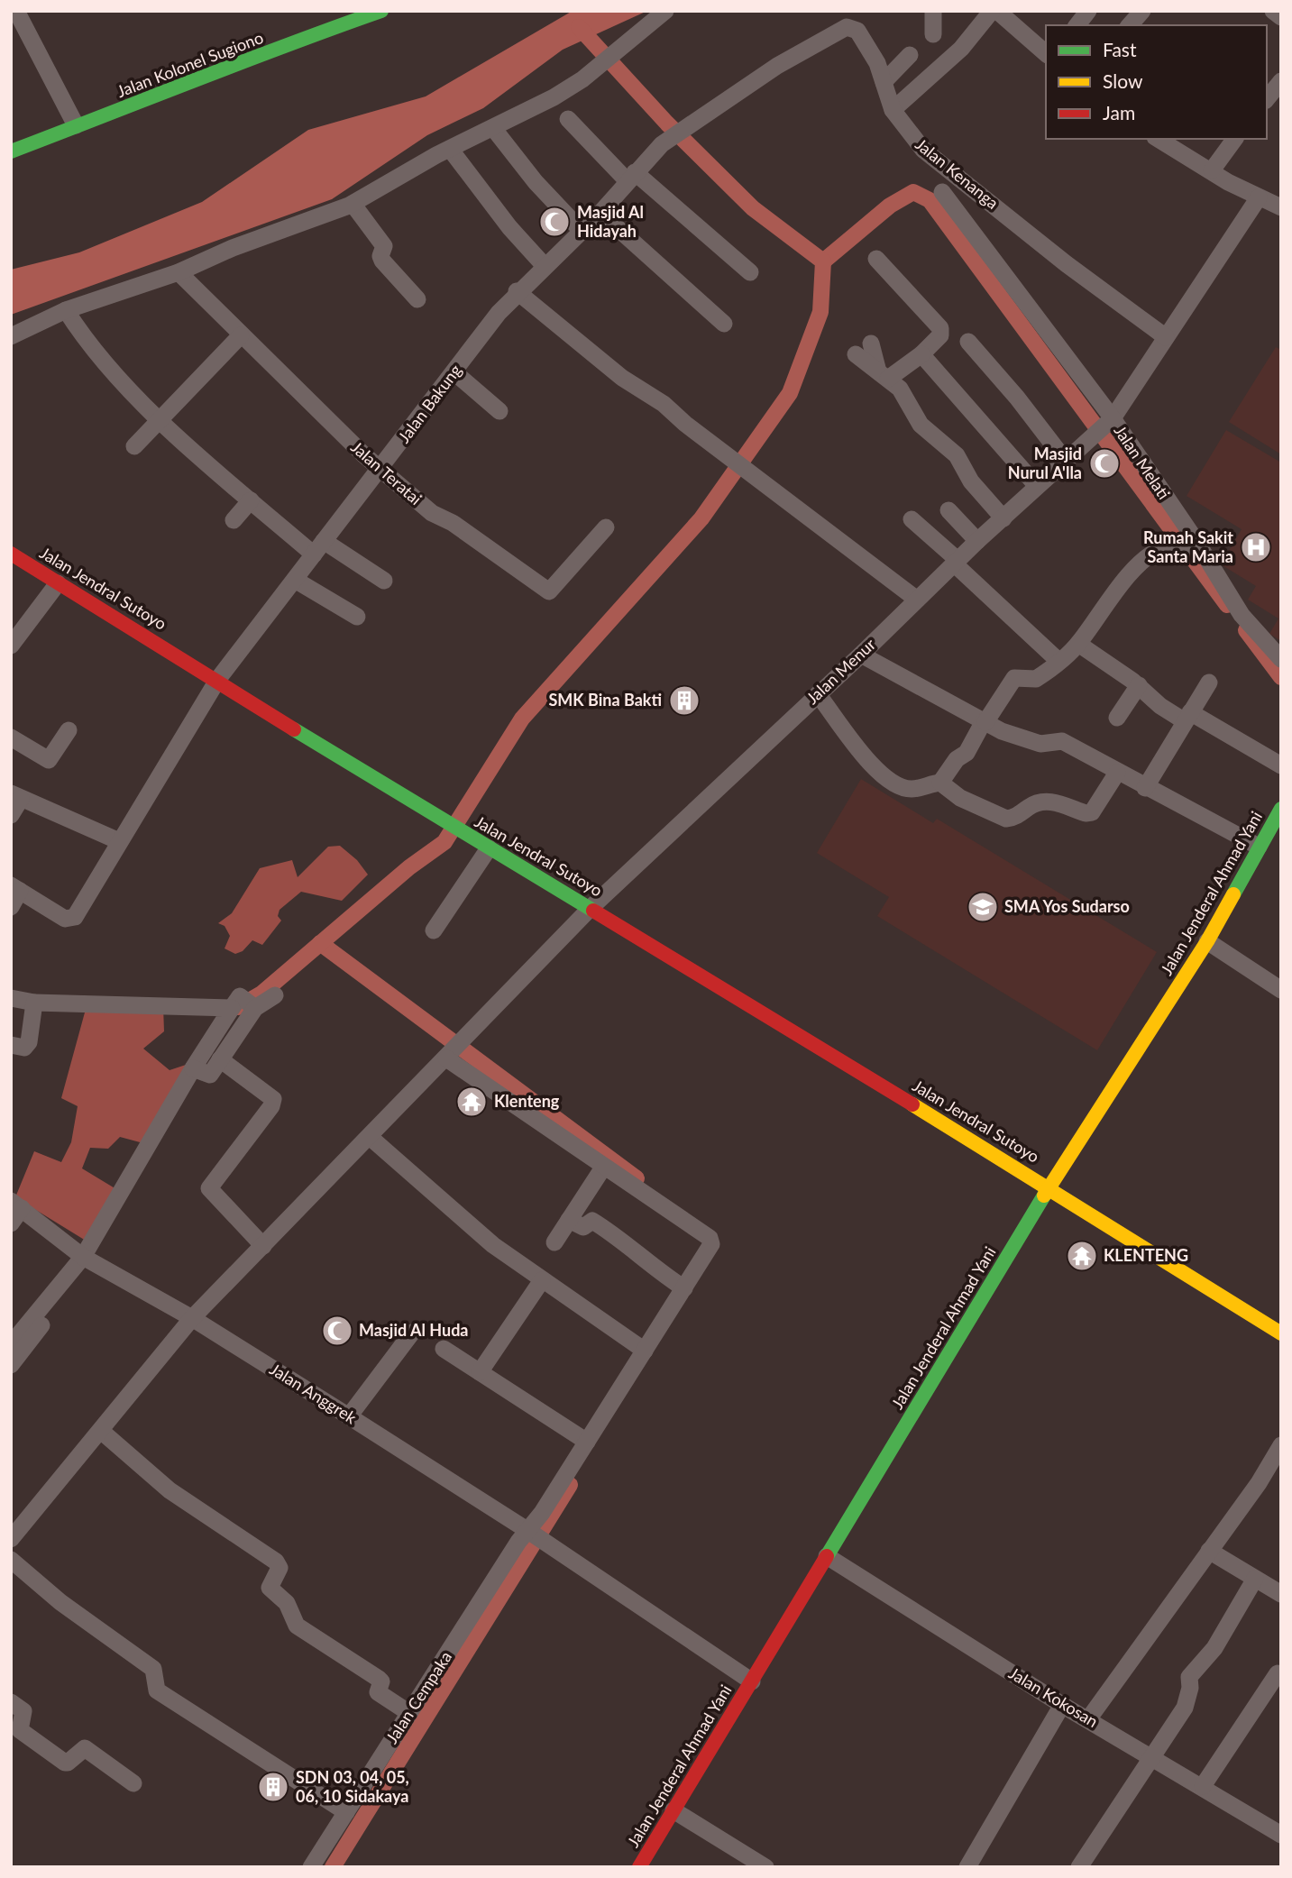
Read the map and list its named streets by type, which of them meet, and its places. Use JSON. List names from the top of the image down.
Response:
{
  "streets": {
    "street": [
      "Jalan Kolonel Sugiono",
      "Jalan Kenanga",
      "Jalan Bakung",
      "Jalan Melati",
      "Jalan Teratai",
      "Jalan Jendral Sutoyo",
      "Jalan Menur",
      "Jalan Jenderal Ahmad Yani",
      "Jalan Anggrek",
      "Jalan Cempaka",
      "Jalan Kokosan"
    ]
  },
  "crossings": [
    ["Jalan Kenanga", "Jalan Bakung"],
    ["Jalan Kenanga", "Jalan Melati"],
    ["Jalan Bakung", "Jalan Teratai"],
    ["Jalan Bakung", "Jalan Jendral Sutoyo"],
    ["Jalan Melati", "Jalan Menur"],
    ["Jalan Jendral Sutoyo", "Jalan Menur"],
    ["Jalan Jendral Sutoyo", "Jalan Jenderal Ahmad Yani"],
    ["Jalan Menur", "Jalan Anggrek"],
    ["Jalan Jenderal Ahmad Yani", "Jalan Anggrek"],
    ["Jalan Jenderal Ahmad Yani", "Jalan Kokosan"],
    ["Jalan Anggrek", "Jalan Cempaka"]
  ],
  "places": {
    "mosque": ["Masjid Al Hidayah", "Masjid Nurul A'lla", "Masjid Al Huda"],
    "hospital": ["Rumah Sakit Santa Maria"],
    "building": ["SMK Bina Bakti", "SDN 03, 04, 05, 06, 10 Sidakaya"],
    "school or university": ["SMA Yos Sudarso"],
    "temple": ["Klenteng", "KLENTENG"]
  },
  "legend": ["Fast", "Slow", "Jam"]
}
